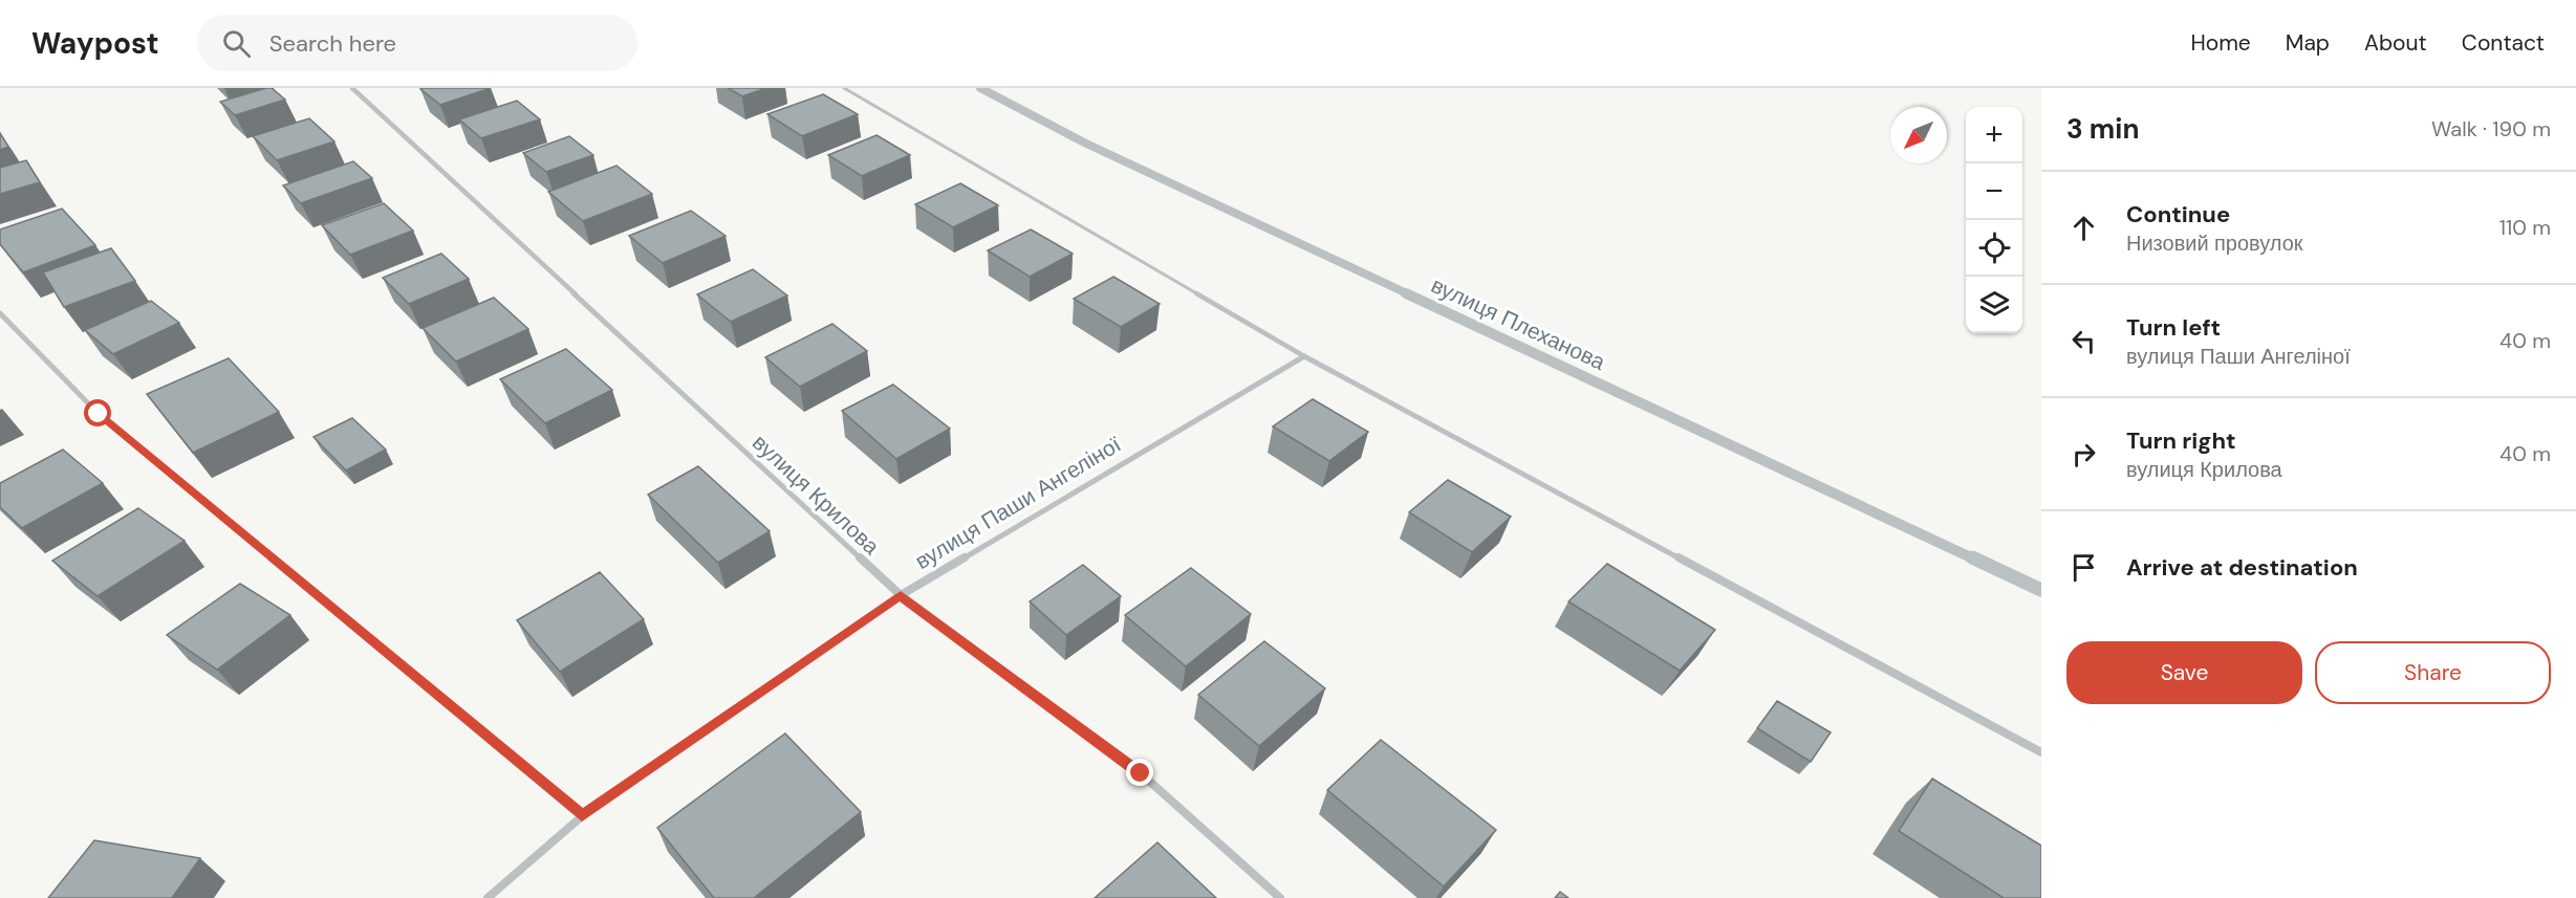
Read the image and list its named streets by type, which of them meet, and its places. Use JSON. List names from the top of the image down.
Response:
{
  "streets": {
    "street": ["вулиця Плеханова", "вулиця Крилова", "вулиця Паши Ангеліної"]
  },
  "crossings": [
    ["вулиця Крилова", "вулиця Паши Ангеліної"]
  ],
  "north": "bottom left",
  "page": {
    "header": "Waypost",
    "search": "Search here",
    "nav": [
      "Home",
      "Map",
      "About",
      "Contact"
    ],
    "heading": ["3 min", "Walk · 190 m"],
    "map_buttons": ["+", "−"],
    "list": [
      ["Continue", "Низовий провулок", "110 m"],
      ["Turn left", "вулиця Паши Ангеліної", "40 m"],
      ["Turn right", "вулиця Крилова", "40 m"],
      "Arrive at destination"
    ],
    "buttons": ["Save", "Share"]
  }
}
